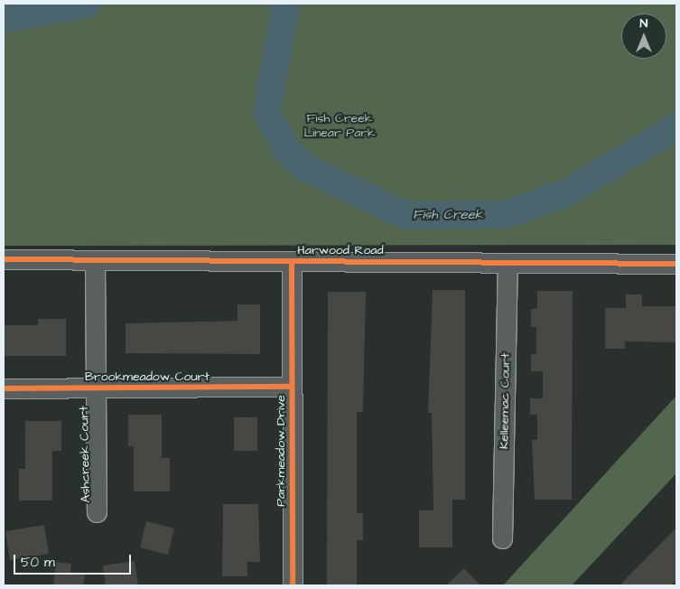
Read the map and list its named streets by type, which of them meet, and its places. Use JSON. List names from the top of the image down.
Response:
{
  "streets": {
    "street": [
      "Harwood Road",
      "Brookmeadow Court",
      "Kelleemac Court",
      "Parkmeadow Drive",
      "Ashcreek Court"
    ]
  },
  "crossings": [
    ["Harwood Road", "Kelleemac Court"],
    ["Harwood Road", "Parkmeadow Drive"],
    ["Harwood Road", "Ashcreek Court"],
    ["Brookmeadow Court", "Parkmeadow Drive"],
    ["Brookmeadow Court", "Ashcreek Court"]
  ],
  "water": ["Fish Creek"],
  "parks": ["Fish Creek Linear Park"],
  "scale_bar": "50 m",
  "north": "top"
}
